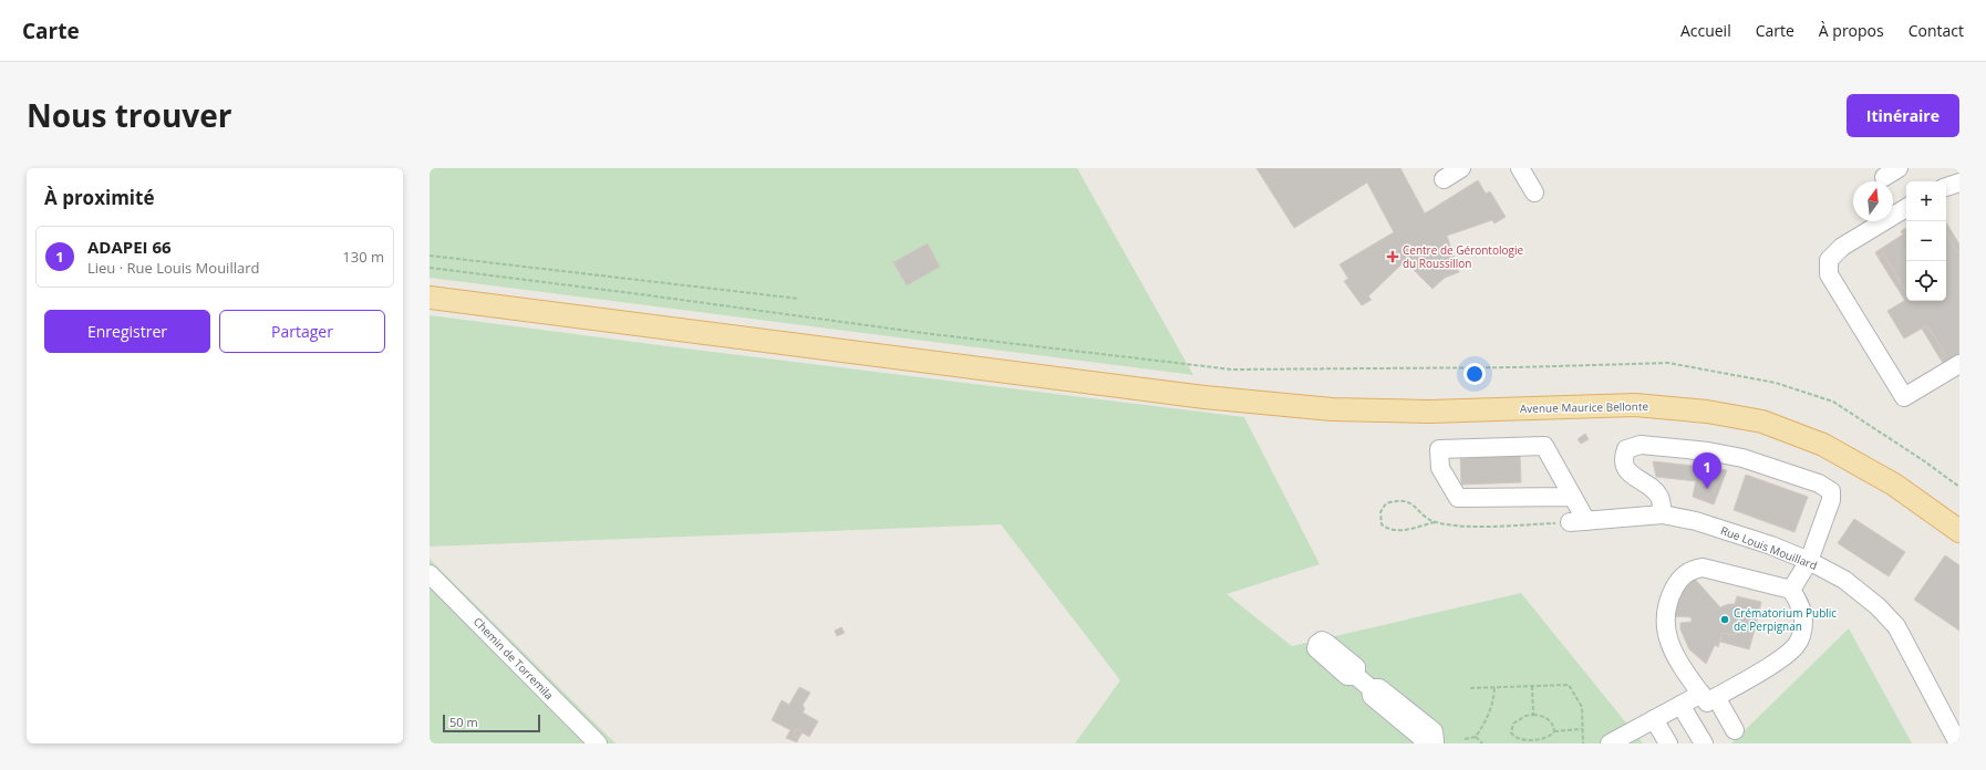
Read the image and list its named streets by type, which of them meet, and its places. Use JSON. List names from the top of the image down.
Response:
{
  "streets": {
    "main road": ["Avenue Maurice Bellonte"],
    "street": ["Rue Louis Mouillard", "Chemin de Torremila"]
  },
  "places": {
    "health": ["Centre de Gérontologie du Roussillon"],
    "other": ["Crématorium Public de Perpignan"]
  },
  "scale_bar": "50 m",
  "north": "top",
  "page": {
    "header": "Carte",
    "nav": [
      "Accueil",
      "Carte",
      "À propos",
      "Contact"
    ],
    "title": "Nous trouver",
    "buttons": [
      "Itinéraire",
      ["Enregistrer", "Partager"]
    ],
    "heading": "À proximité",
    "map_buttons": ["+", "−"],
    "list": [
      {
        "mark": "1",
        "name": "ADAPEI 66",
        "note": "Lieu · Rue Louis Mouillard",
        "value": "130 m"
      }
    ],
    "pins": "1",
    "scale": "50 m"
  }
}
